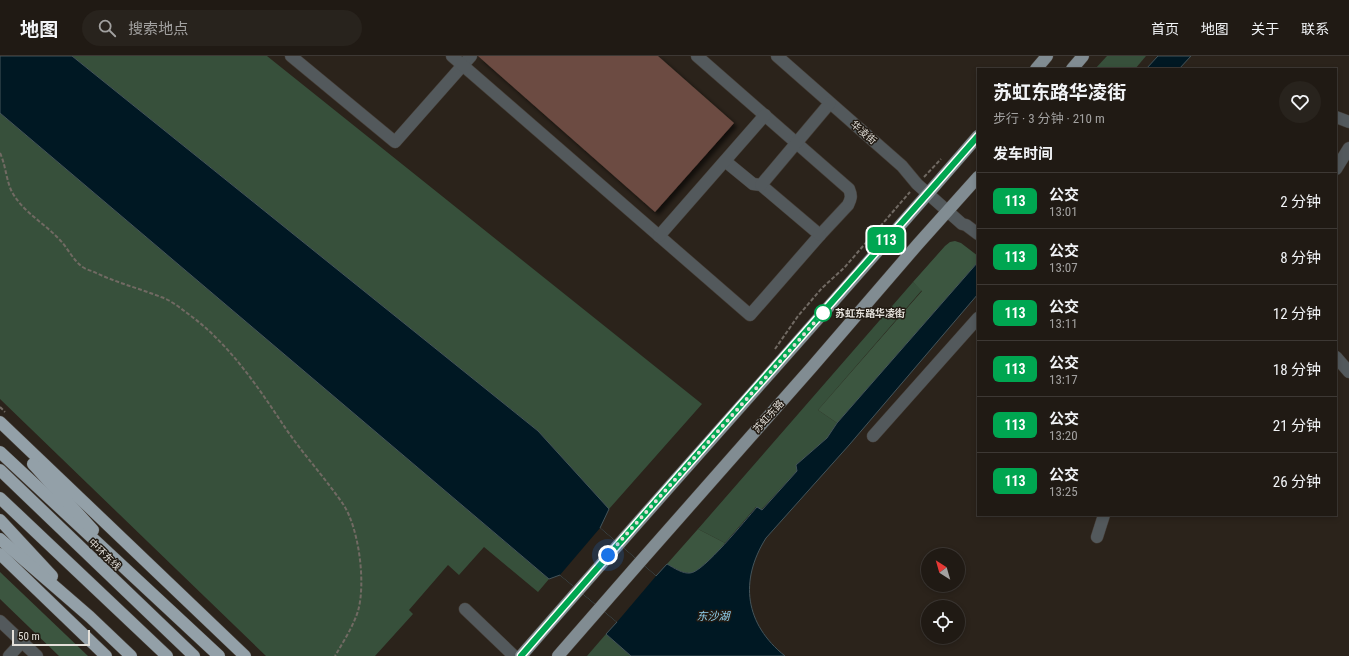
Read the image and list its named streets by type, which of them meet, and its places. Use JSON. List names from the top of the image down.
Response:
{
  "streets": {
    "highway": ["中环东线"],
    "main road": ["苏虹东路"],
    "street": ["华凌街"]
  },
  "crossings": [
    ["华凌街", "苏虹东路"]
  ],
  "water": ["东沙湖"],
  "places": ["苏虹东路华凌街"],
  "lines": ["bus line 113"],
  "scale_bar": "50 m",
  "north": "top left",
  "page": {
    "header": "地图",
    "search": "搜索地点",
    "nav": [
      "首页",
      "地图",
      "关于",
      "联系"
    ],
    "on_map": "113",
    "heading": [
      ["苏虹东路华凌街", "步行 · 3 分钟 · 210 m"],
      "发车时间"
    ],
    "list": [
      {
        "mark": "113",
        "name": "公交",
        "note": "13:01",
        "value": "2 分钟"
      },
      {
        "mark": "113",
        "name": "公交",
        "note": "13:07",
        "value": "8 分钟"
      },
      {
        "mark": "113",
        "name": "公交",
        "note": "13:11",
        "value": "12 分钟"
      },
      {
        "mark": "113",
        "name": "公交",
        "note": "13:17",
        "value": "18 分钟"
      },
      {
        "mark": "113",
        "name": "公交",
        "note": "13:20",
        "value": "21 分钟"
      },
      {
        "mark": "113",
        "name": "公交",
        "note": "13:25",
        "value": "26 分钟"
      }
    ],
    "scale": "50 m"
  }
}
